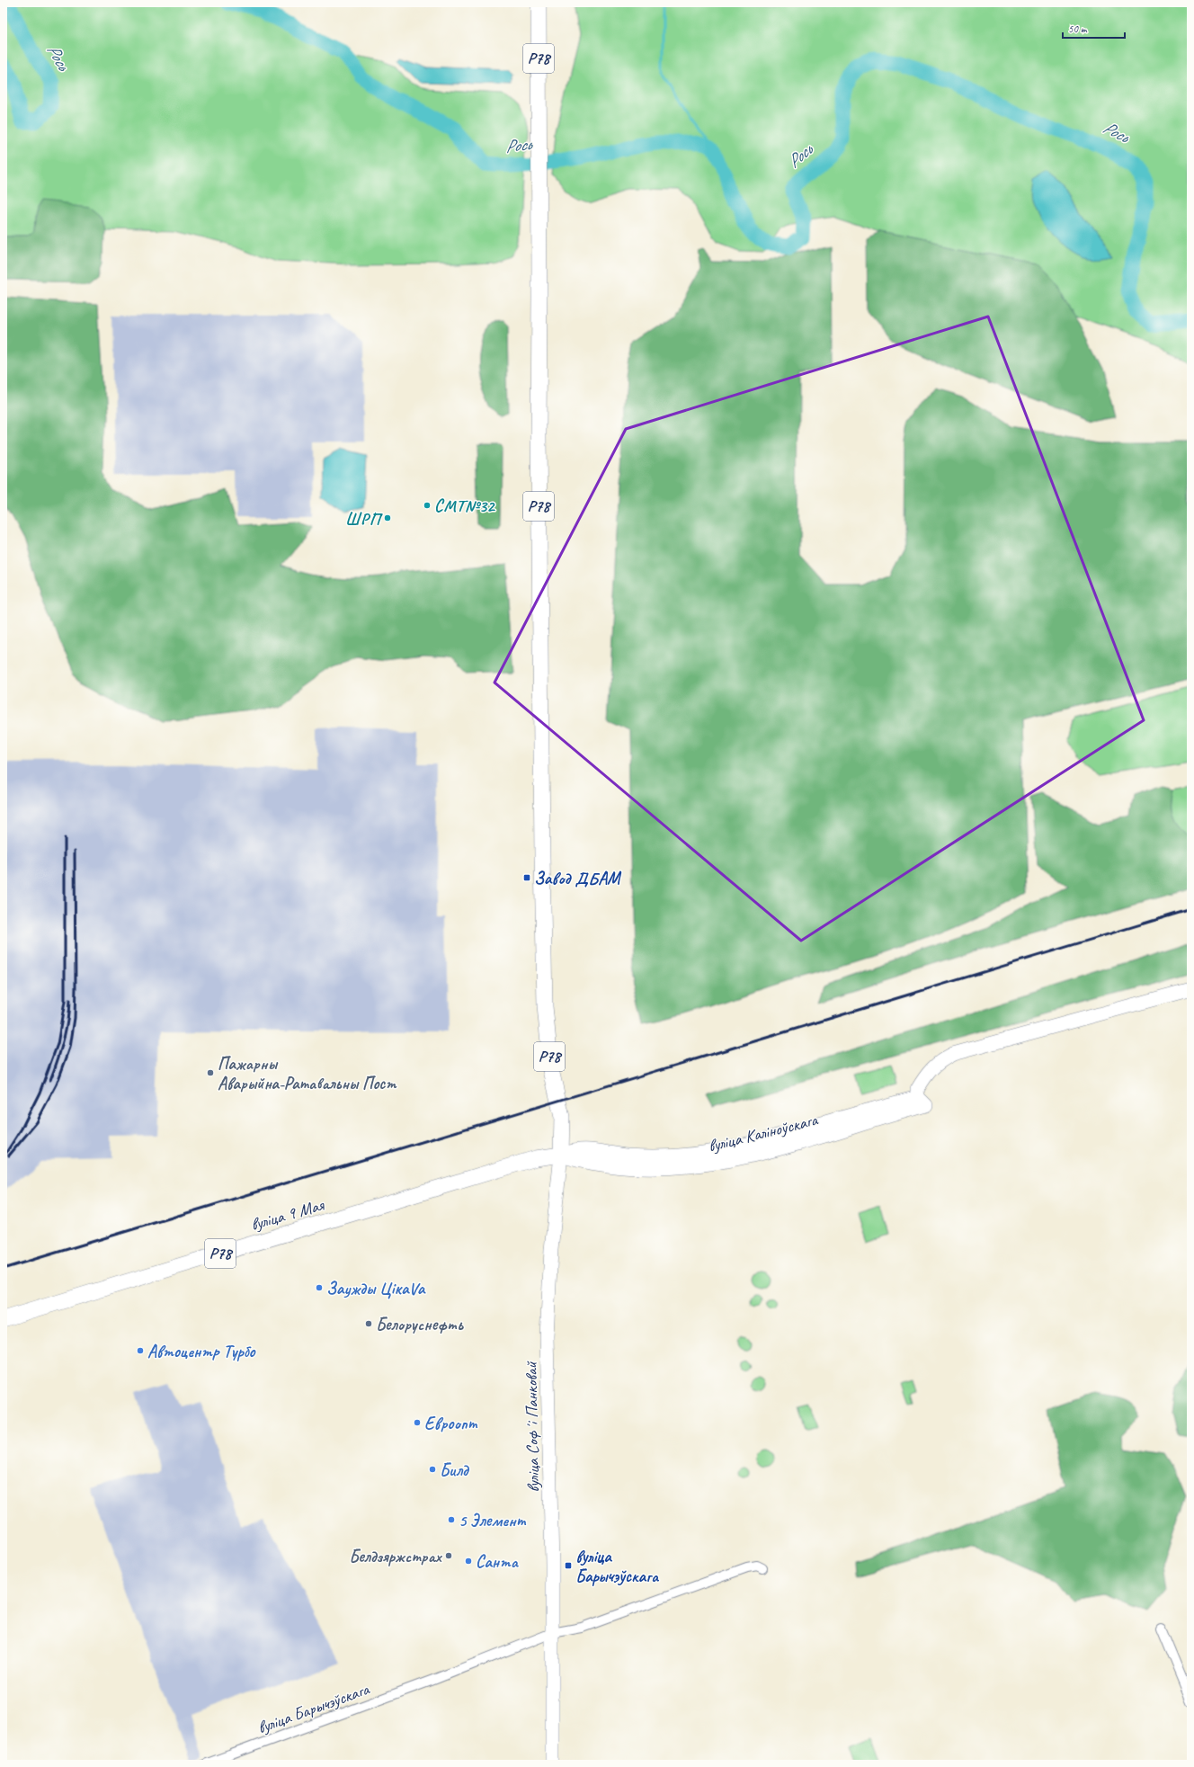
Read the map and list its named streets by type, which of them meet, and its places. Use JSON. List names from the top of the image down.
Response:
{
  "streets": {
    "main road": ["Р78", "вуліца 9 Мая"],
    "street": ["вуліца Каліноўскага", "вуліца Софʼі Панковай", "вуліца Барычэўскага"]
  },
  "crossings": [
    ["Р78", "вуліца Каліноўскага"],
    ["Р78", "вуліца 9 Мая"],
    ["Р78", "вуліца Софʼі Панковай"],
    ["вуліца Каліноўскага", "вуліца 9 Мая"],
    ["вуліца Каліноўскага", "вуліца Софʼі Панковай"],
    ["вуліца 9 Мая", "вуліца Софʼі Панковай"],
    ["вуліца Софʼі Панковай", "вуліца Барычэўскага"]
  ],
  "water": ["Рось"],
  "places": {
    "other": [
      "СМТ№32",
      "ШРП",
      "Пажарны Аварыйна-Ратавальны Пост",
      "Заужды ЦікаVа",
      "Белоруснефть",
      "Автоцентр Турбо",
      "Евроопт",
      "Билд",
      "5 Элемент",
      "Белдзяржстрах",
      "Санта"
    ],
    "transit": ["Завод ДБАМ", "вуліца Барычэўскага"]
  },
  "scale_bar": "50 m"
}
